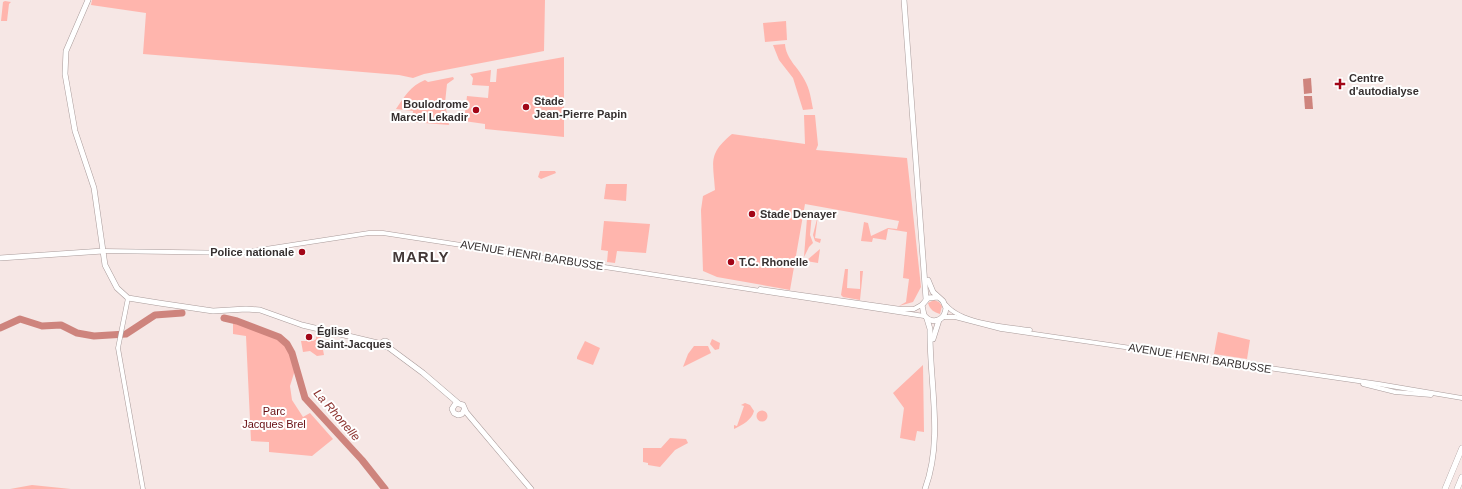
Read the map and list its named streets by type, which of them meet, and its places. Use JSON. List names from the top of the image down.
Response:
{
  "streets": {
    "street": ["AVENUE HENRI BARBUSSE"]
  },
  "districts": ["MARLY"],
  "water": ["La Rhonelle"],
  "parks": ["Parc Jacques Brel"],
  "places": {
    "health": ["Centre d'autodialyse"],
    "other": [
      "Stade Jean-Pierre Papin",
      "Boulodrome Marcel Lekadir",
      "Stade Denayer",
      "Police nationale",
      "T.C. Rhonelle",
      "Église Saint-Jacques"
    ]
  }
}
